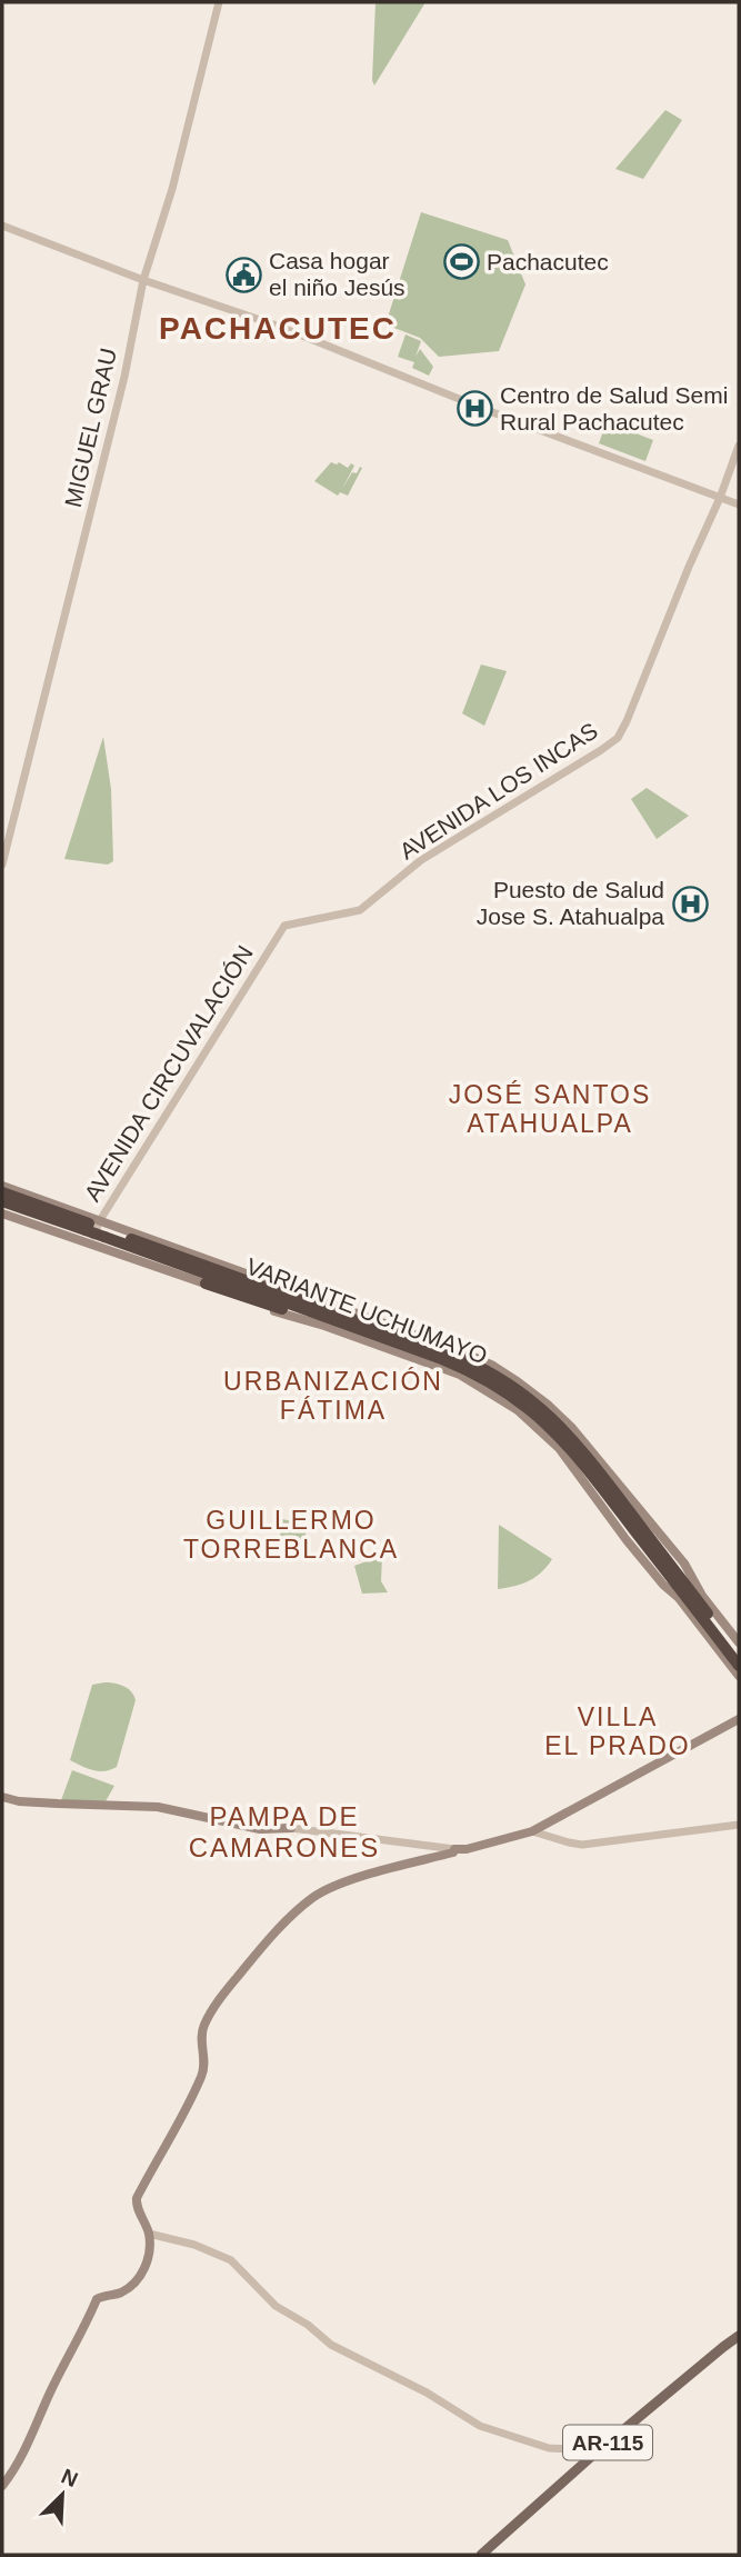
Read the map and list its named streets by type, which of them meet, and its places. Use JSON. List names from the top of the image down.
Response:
{
  "streets": {
    "highway": ["VARIANTE UCHUMAYO"],
    "main road": ["AR-115"],
    "street": ["MIGUEL GRAU", "AVENIDA LOS INCAS", "AVENIDA CIRCUVALACIÓN"]
  },
  "crossings": [
    ["AVENIDA LOS INCAS", "AVENIDA CIRCUVALACIÓN"],
    ["AVENIDA CIRCUVALACIÓN", "VARIANTE UCHUMAYO"]
  ],
  "districts": [
    "PACHACUTEC",
    "JOSÉ SANTOS ATAHUALPA",
    "URBANIZACIÓN FÁTIMA",
    "GUILLERMO TORREBLANCA",
    "VILLA EL PRADO",
    "PAMPA DE CAMARONES"
  ],
  "places": {
    "sports": ["Pachacutec"],
    "public building": ["Casa hogar el niño Jesús"],
    "hospital": ["Centro de Salud Semi Rural Pachacutec", "Puesto de Salud Jose S. Atahualpa"]
  },
  "north": "top right"
}
